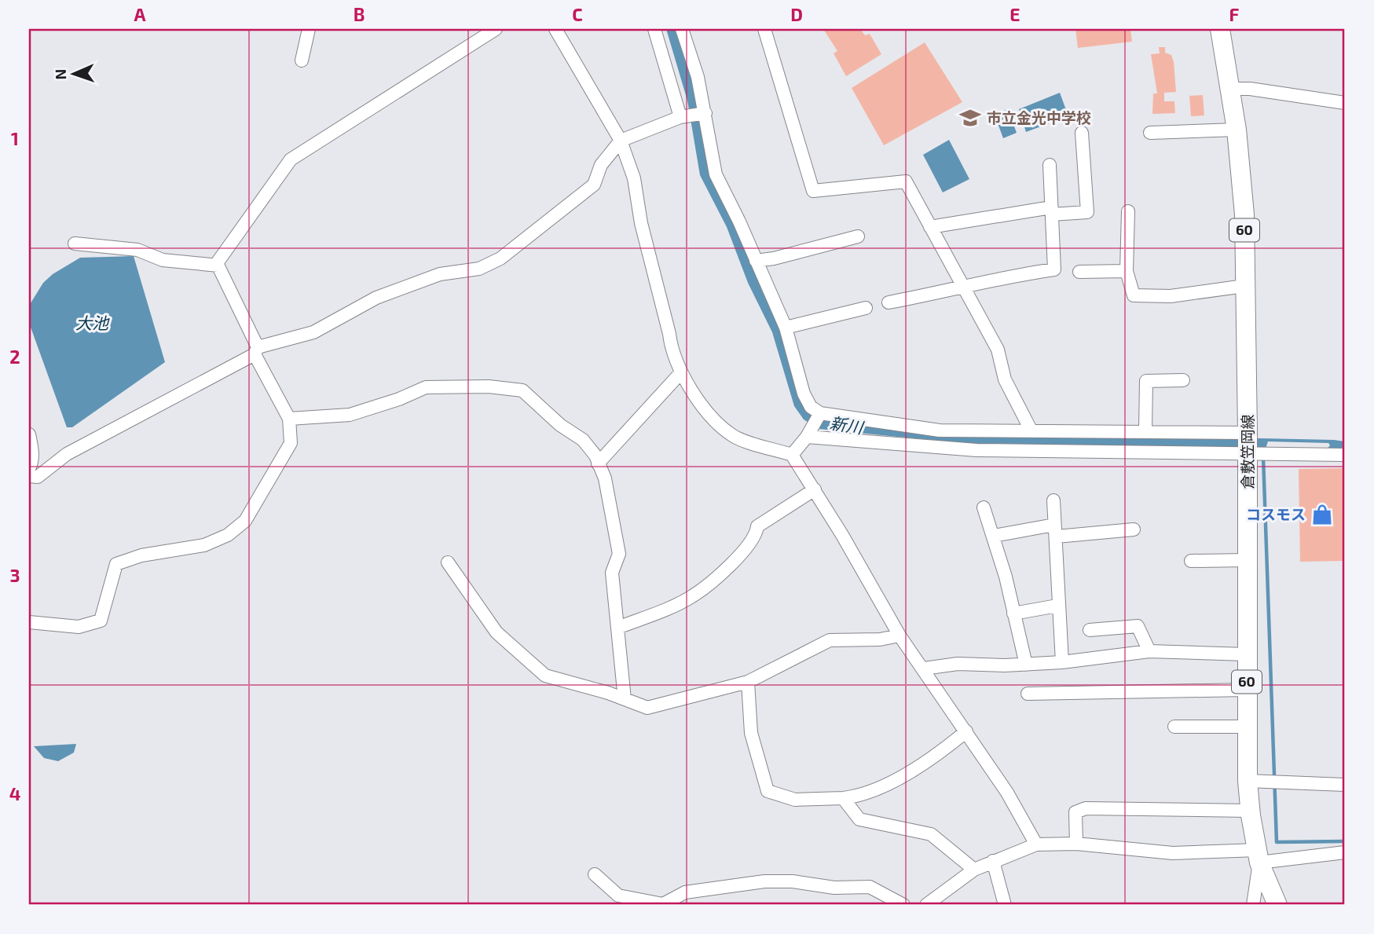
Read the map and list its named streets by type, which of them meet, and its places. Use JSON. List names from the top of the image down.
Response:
{
  "streets": {
    "main road": ["60", "倉敷笠岡線"]
  },
  "water": ["大池", "新川"],
  "places": {
    "school or university": ["市立金光中学校"],
    "shop": ["コスモス"]
  },
  "north": "left",
  "grid": {
    "columns": [
      "A",
      "B",
      "C",
      "D",
      "E",
      "F"
    ],
    "rows": [
      "1",
      "2",
      "3",
      "4"
    ]
  }
}
